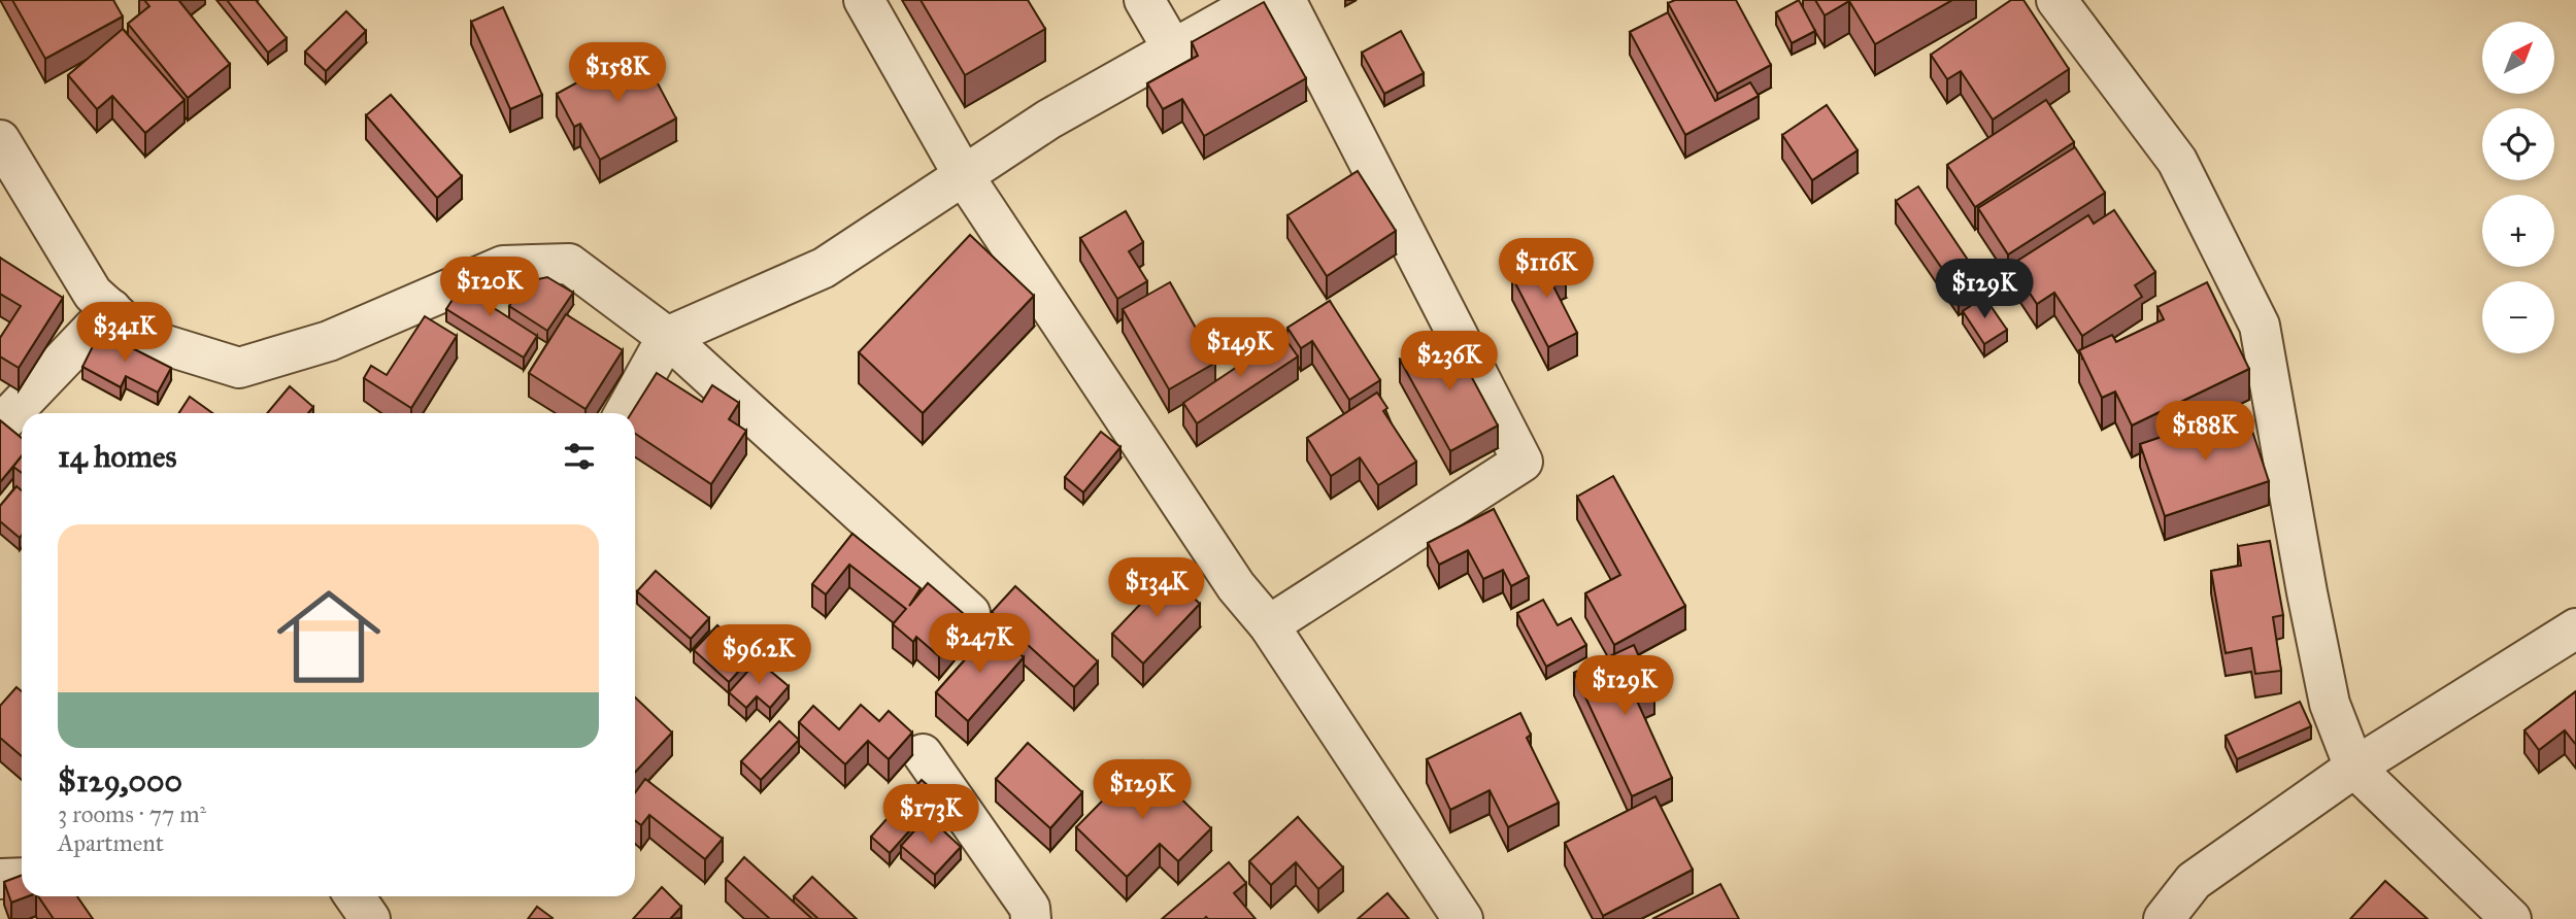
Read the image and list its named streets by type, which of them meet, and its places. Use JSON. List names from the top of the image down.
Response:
{
  "north": "top right",
  "page": {
    "map_buttons": ["+", "−"],
    "price": [
      "$158K",
      "$116K",
      "$120K",
      "$129K",
      "$341K",
      "$149K",
      "$236K",
      "$188K",
      "$134K",
      "$247K",
      "$96.2K",
      "$129K",
      "$129K",
      "$173K"
    ],
    "heading": "14 homes",
    "list": [
      {
        "name": "$129,000",
        "note": "3 rooms · 77 m² · Apartment"
      }
    ]
  }
}
